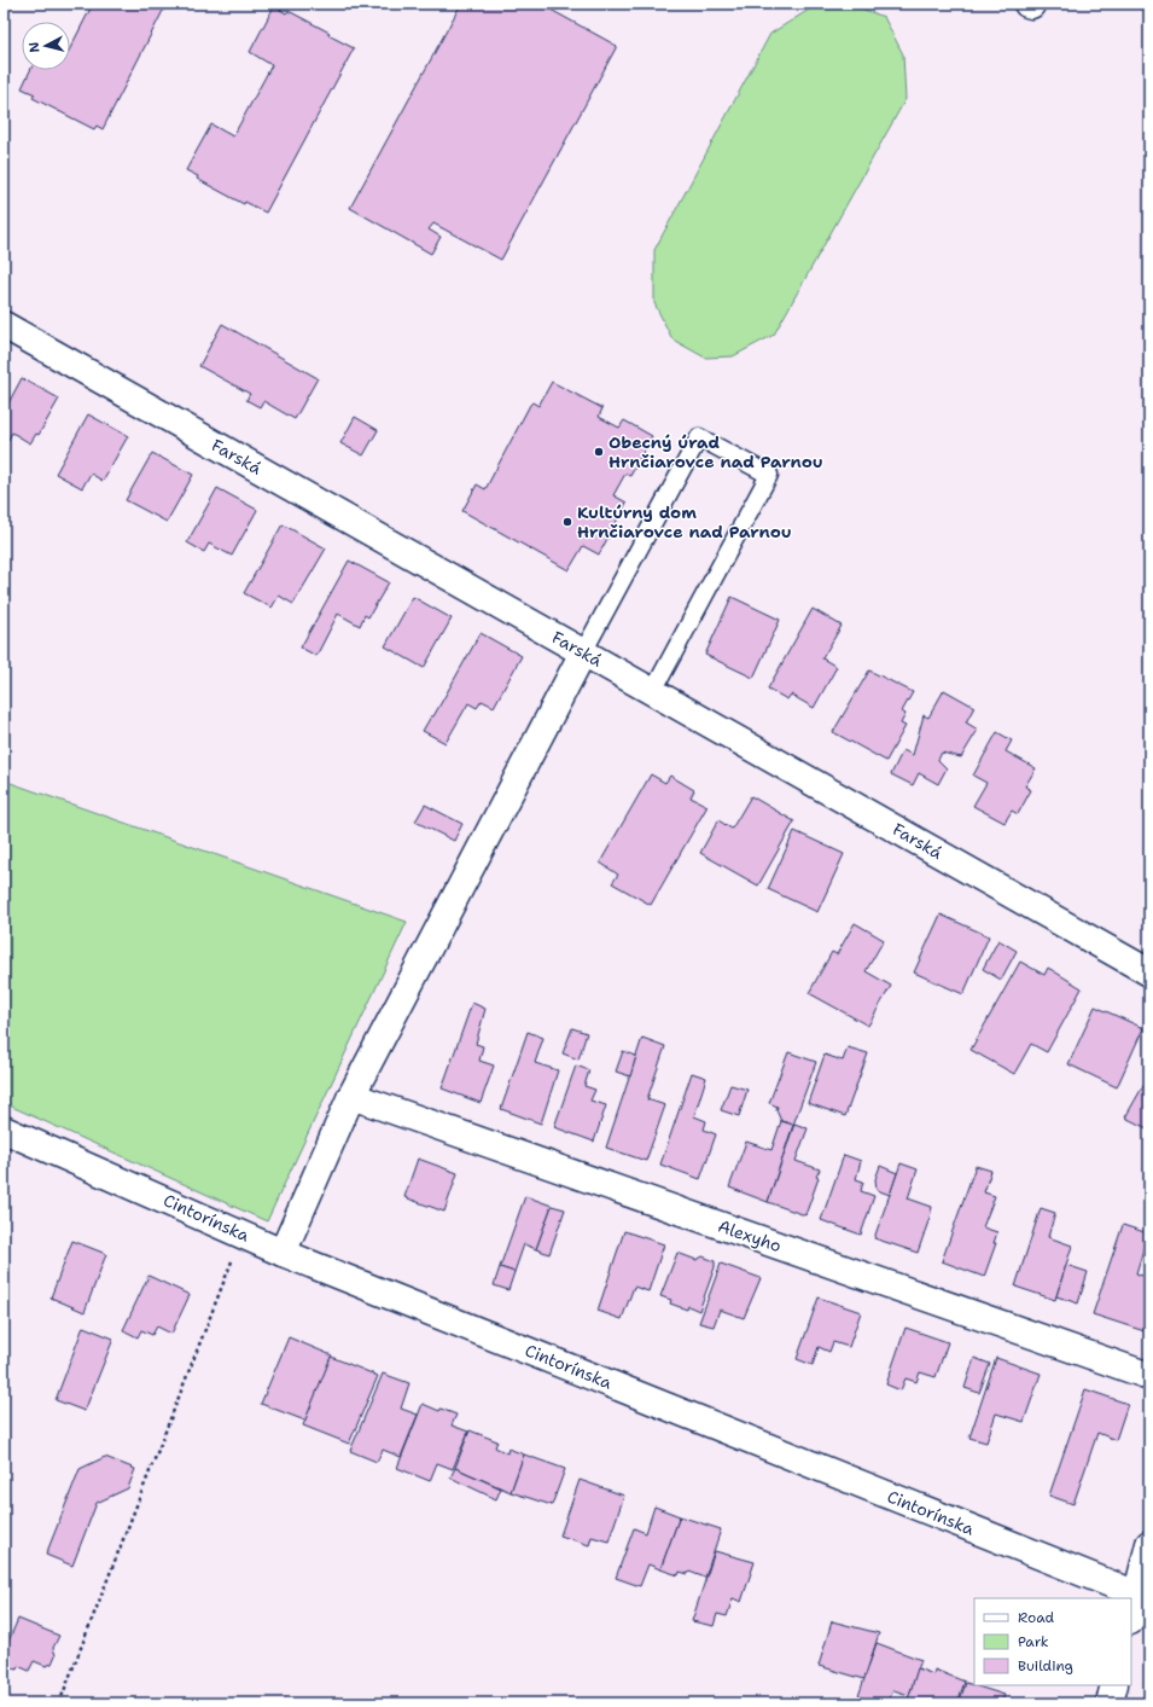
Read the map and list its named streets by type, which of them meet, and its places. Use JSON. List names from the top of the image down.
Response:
{
  "streets": {
    "street": ["Farská", "Cintorínska", "Alexyho"]
  },
  "places": ["Obecný úrad Hrnčiarovce nad Parnou", "Kultúrny dom Hrnčiarovce nad Parnou"],
  "legend": ["Road", "Park", "Building"],
  "north": "left"
}
